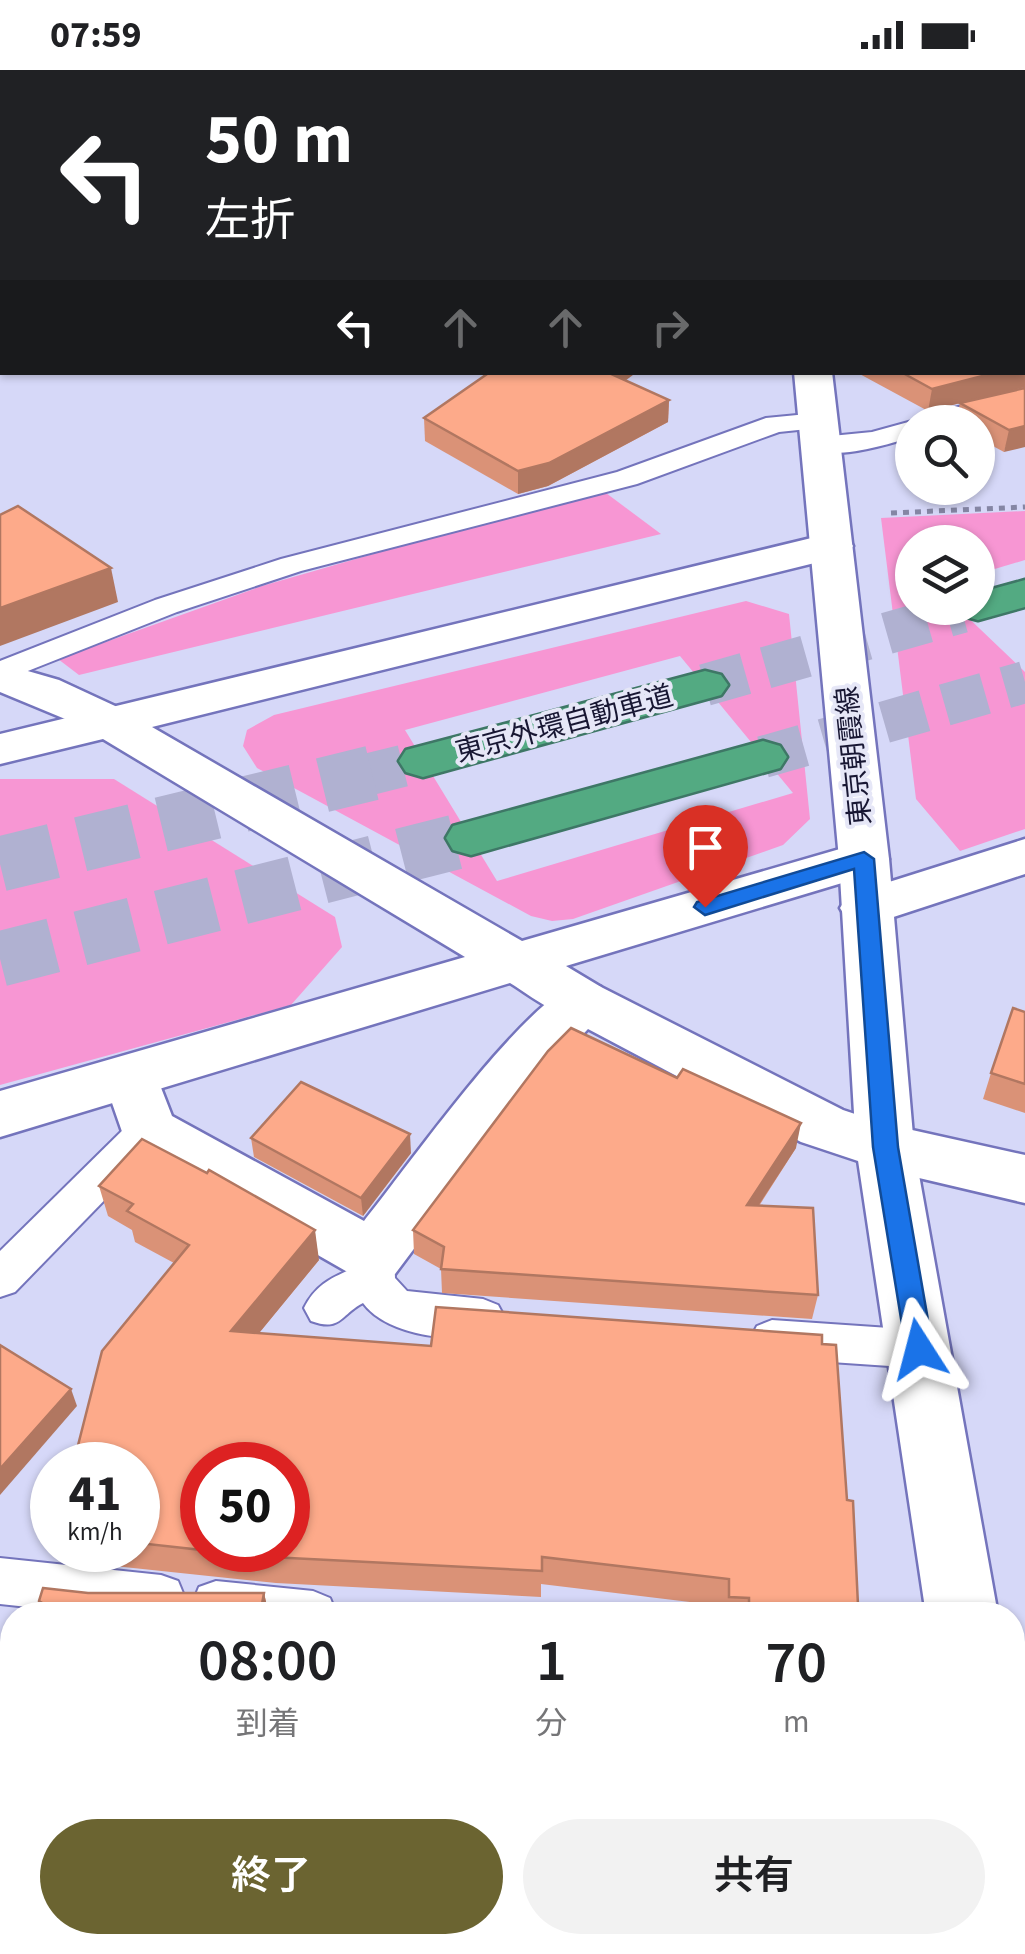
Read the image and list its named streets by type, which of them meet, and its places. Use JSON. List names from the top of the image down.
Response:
{
  "streets": {
    "highway": ["東京外環自動車道"],
    "street": ["東京朝霞線"]
  },
  "page": {
    "status": "07:59",
    "turn": ["50 m", "左折"],
    "speed": "41 km/h",
    "limit": "50",
    "eta": [
      "08:00",
      "到着",
      "1",
      "分",
      "70",
      "m"
    ],
    "buttons": ["終了", "共有"]
  }
}
